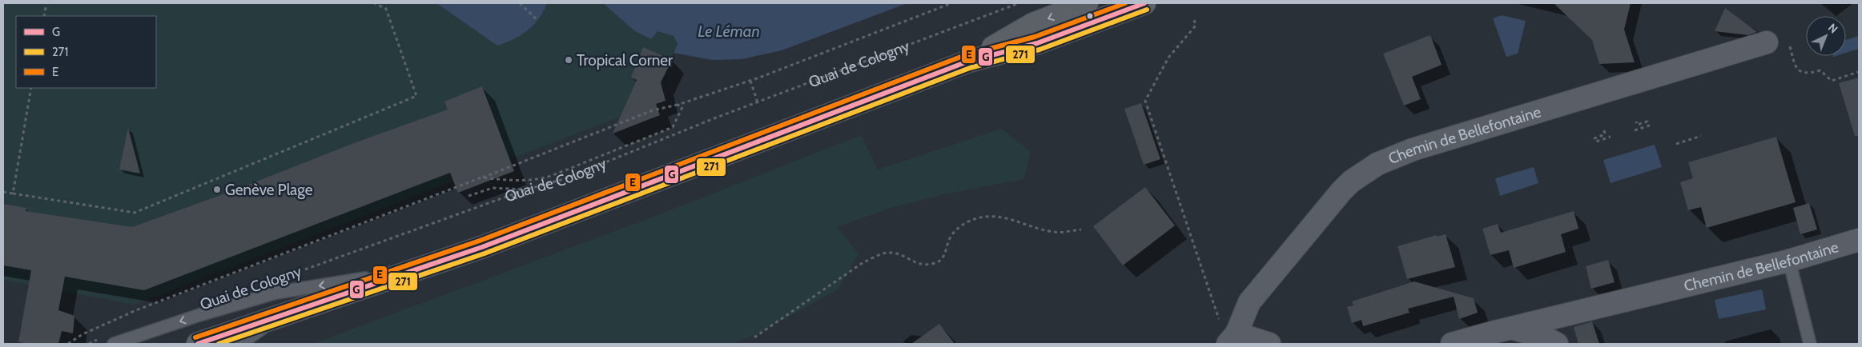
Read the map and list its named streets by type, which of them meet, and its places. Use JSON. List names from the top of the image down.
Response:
{
  "streets": {
    "street": ["Chemin de Bellefontaine"],
    "path": ["Quai de Cologny"]
  },
  "water": ["Le Léman"],
  "places": ["Tropical Corner", "Genève Plage"],
  "lines": ["transit line G", "transit line E", "transit line 271"],
  "legend": ["G", "271", "E"],
  "north": "top right"
}
